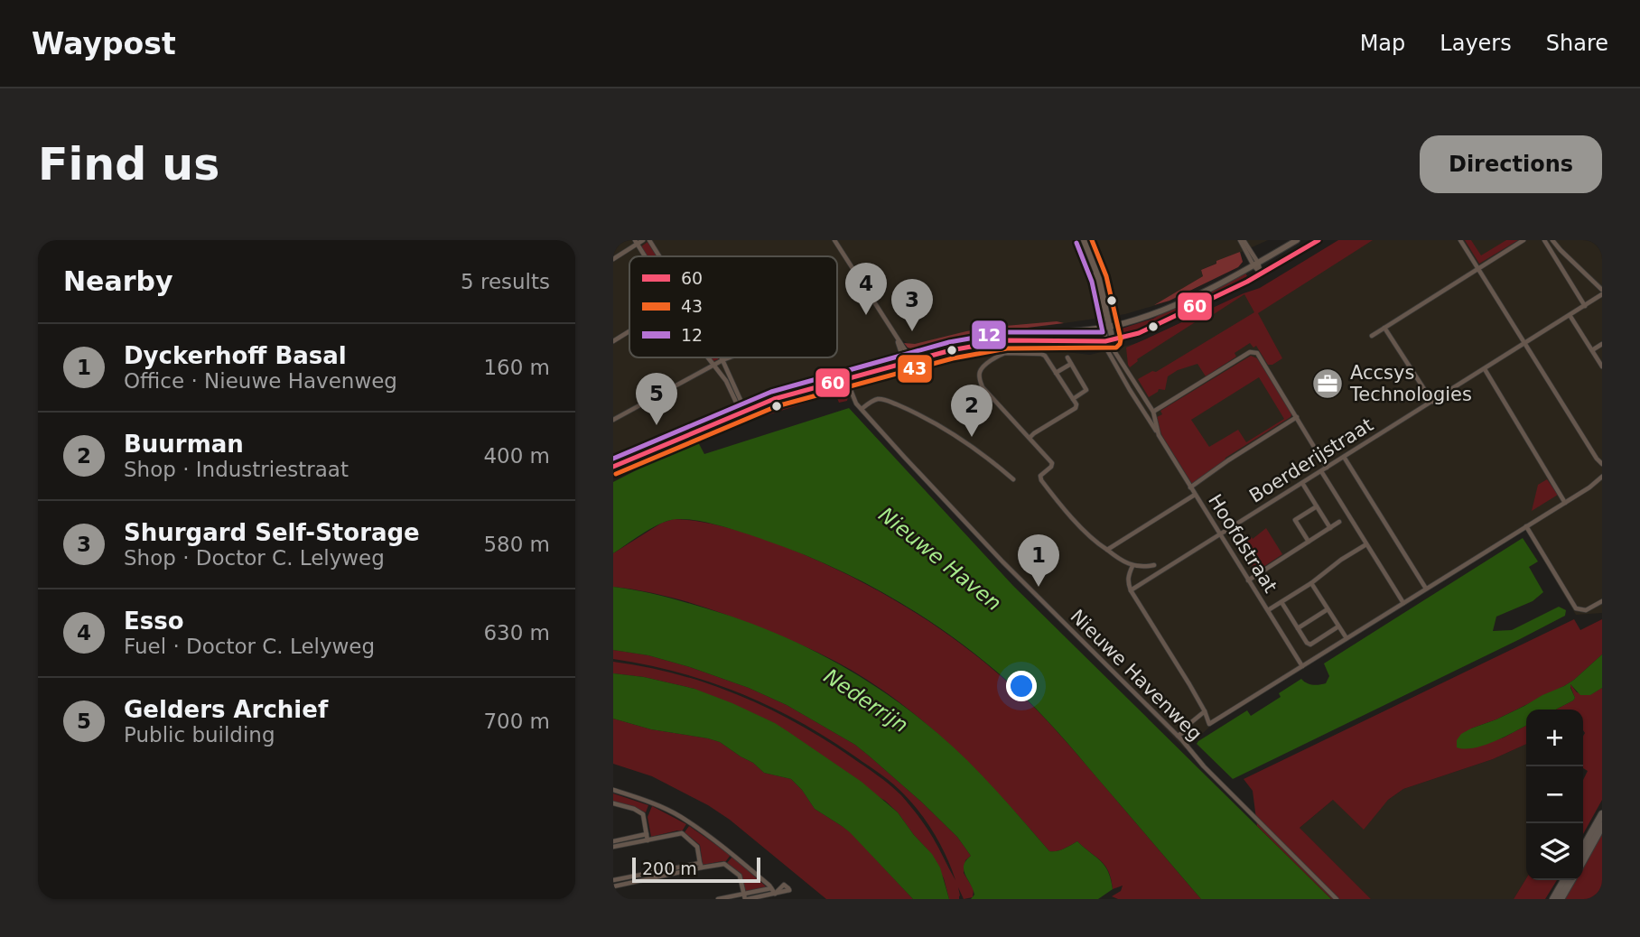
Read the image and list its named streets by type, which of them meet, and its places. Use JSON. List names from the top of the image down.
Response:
{
  "streets": {
    "street": ["Boerderijstraat", "Hoofdstraat", "Nieuwe Havenweg"]
  },
  "crossings": [
    ["Boerderijstraat", "Hoofdstraat"]
  ],
  "water": ["Nieuwe Haven", "Nederrijn"],
  "places": {
    "office": ["Accsys Technologies"]
  },
  "lines": ["transit line 60", "transit line 43", "transit line 12"],
  "legend": ["60", "43", "12"],
  "scale_bar": "200 m",
  "page": {
    "header": "Waypost",
    "nav": ["Map", "Layers", "Share"],
    "buttons": "Directions",
    "title": "Find us",
    "heading": ["Nearby", "5 results"],
    "pins": [
      "4",
      "3",
      "5",
      "2",
      "1"
    ],
    "list": [
      {
        "mark": "1",
        "name": "Dyckerhoff Basal",
        "note": "Office · Nieuwe Havenweg",
        "value": "160 m"
      },
      {
        "mark": "2",
        "name": "Buurman",
        "note": "Shop · Industriestraat",
        "value": "400 m"
      },
      {
        "mark": "3",
        "name": "Shurgard Self-Storage",
        "note": "Shop · Doctor C. Lelyweg",
        "value": "580 m"
      },
      {
        "mark": "4",
        "name": "Esso",
        "note": "Fuel · Doctor C. Lelyweg",
        "value": "630 m"
      },
      {
        "mark": "5",
        "name": "Gelders Archief",
        "note": "Public building",
        "value": "700 m"
      }
    ],
    "map_buttons": ["+", "−"],
    "scale": "200 m"
  }
}
